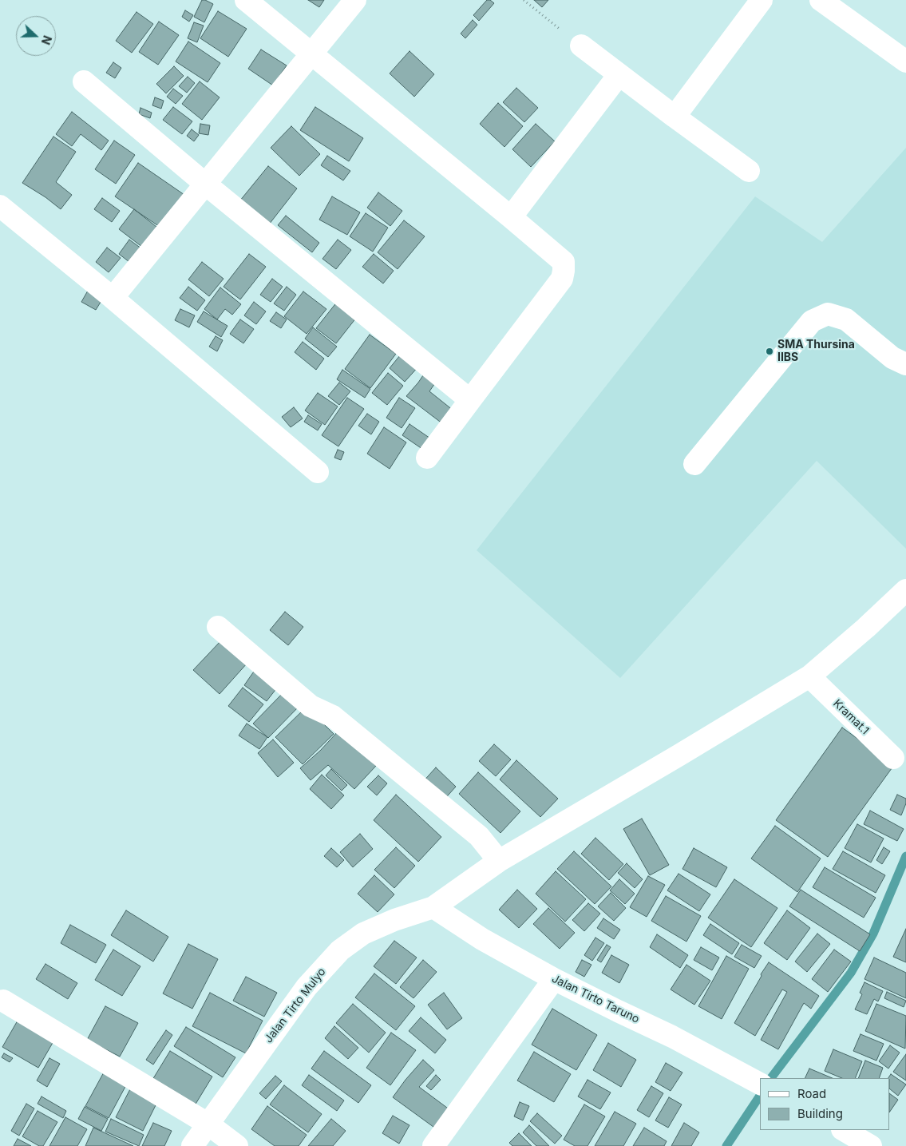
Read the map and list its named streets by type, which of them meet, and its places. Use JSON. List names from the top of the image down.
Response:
{
  "streets": {
    "street": ["Kramat.1", "Jalan Tirto Taruno", "Jalan Tirto Mulyo"]
  },
  "crossings": [
    ["Kramat.1", "Jalan Tirto Mulyo"],
    ["Jalan Tirto Taruno", "Jalan Tirto Mulyo"]
  ],
  "places": ["SMA Thursina IIBS"],
  "legend": ["Road", "Building"],
  "north": "right"
}
